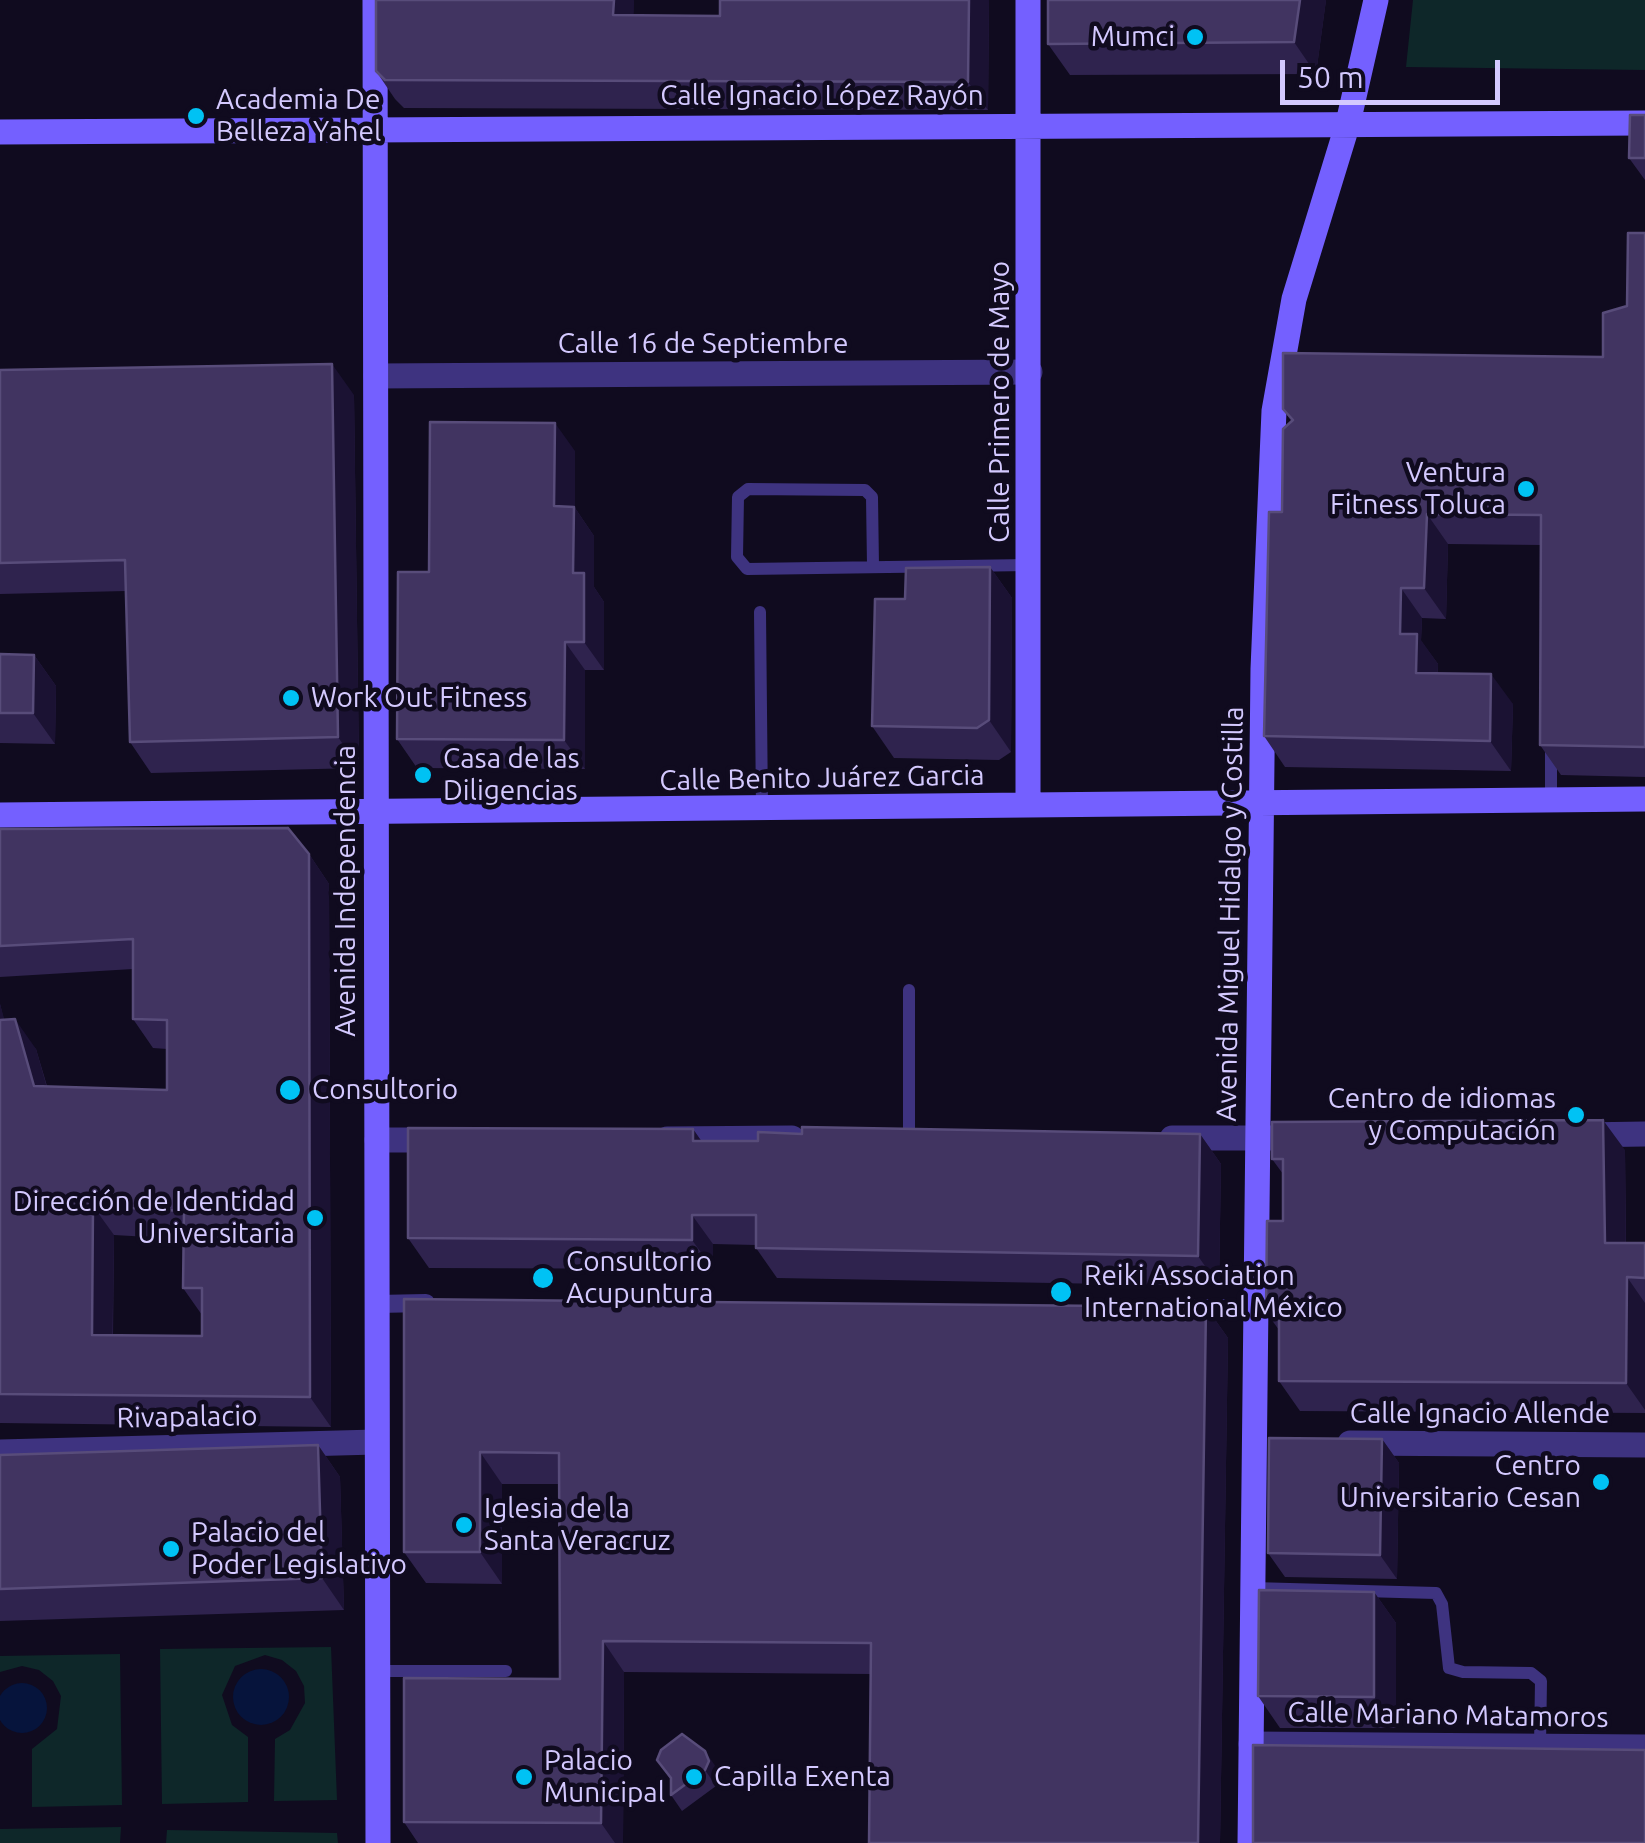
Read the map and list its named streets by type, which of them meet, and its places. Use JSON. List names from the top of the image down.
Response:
{
  "streets": {
    "main road": [
      "Calle Ignacio López Rayón",
      "Calle Primero de Mayo",
      "Calle Benito Juárez Garcia",
      "Avenida Independencia",
      "Avenida Miguel Hidalgo y Costilla"
    ],
    "street": [
      "Calle 16 de Septiembre",
      "Calle Ignacio Allende",
      "Rivapalacio",
      "Calle Mariano Matamoros"
    ]
  },
  "crossings": [
    ["Calle Ignacio López Rayón", "Calle Primero de Mayo"],
    ["Calle Ignacio López Rayón", "Avenida Independencia"],
    ["Calle Ignacio López Rayón", "Avenida Miguel Hidalgo y Costilla"],
    ["Calle 16 de Septiembre", "Calle Primero de Mayo"],
    ["Calle 16 de Septiembre", "Avenida Independencia"],
    ["Calle Primero de Mayo", "Calle Benito Juárez Garcia"],
    ["Calle Benito Juárez Garcia", "Avenida Independencia"],
    ["Calle Benito Juárez Garcia", "Avenida Miguel Hidalgo y Costilla"],
    ["Avenida Independencia", "Rivapalacio"],
    ["Avenida Miguel Hidalgo y Costilla", "Calle Mariano Matamoros"]
  ],
  "places": [
    "Mumci",
    "Academia De Belleza Yahel",
    "Ventura Fitness Toluca",
    "Work Out Fitness",
    "Casa de las Diligencias",
    "Consultorio",
    "Centro de idiomas y Computación",
    "Dirección de Identidad Universitaria",
    "Consultorio Acupuntura",
    "Reiki Association International México",
    "Centro Universitario Cesan",
    "Iglesia de la Santa Veracruz",
    "Palacio del Poder Legislativo",
    "Palacio Municipal",
    "Capilla Exenta"
  ],
  "scale_bar": "50 m"
}
